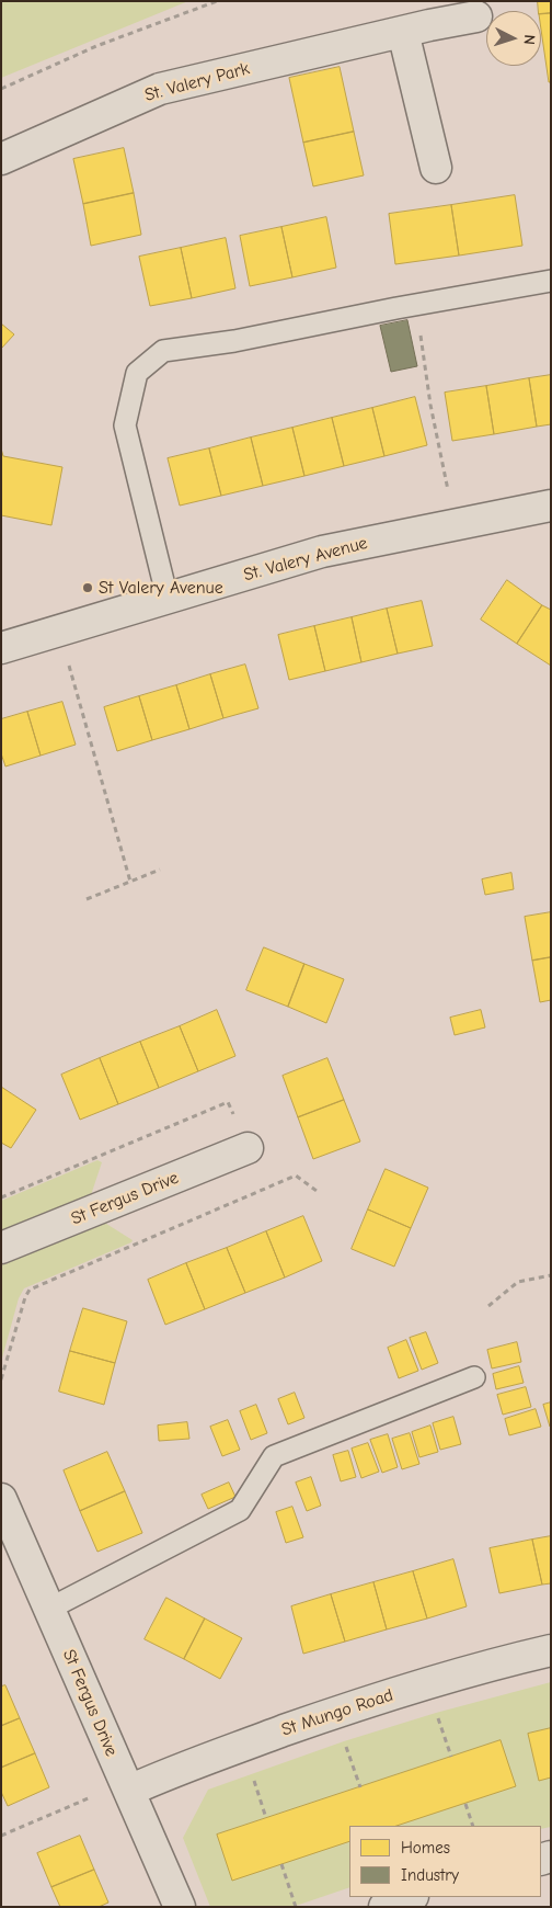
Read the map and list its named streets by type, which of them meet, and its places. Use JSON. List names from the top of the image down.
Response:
{
  "streets": {
    "street": [
      "St. Valery Park",
      "St. Valery Avenue",
      "St Fergus Drive",
      "St Mungo Road"
    ]
  },
  "crossings": [
    ["St Fergus Drive", "St Mungo Road"]
  ],
  "places": ["St Valery Avenue"],
  "legend": ["Homes", "Industry"],
  "north": "right"
}
